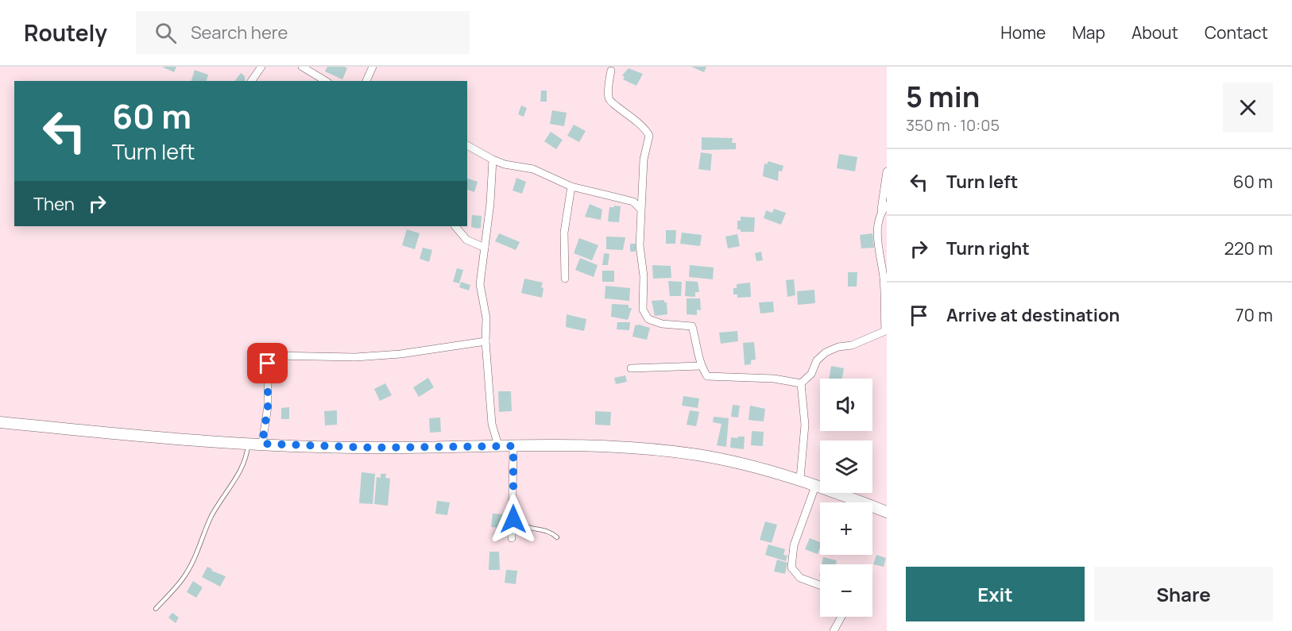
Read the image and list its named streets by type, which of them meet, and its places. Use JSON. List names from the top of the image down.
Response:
{
  "page": {
    "header": "Routely",
    "search": "Search here",
    "nav": [
      "Home",
      "Map",
      "About",
      "Contact"
    ],
    "heading": ["5 min", "350 m · 10:05"],
    "turn": ["60 m", "Turn left"],
    "list": [
      {
        "name": "Turn left",
        "value": "60 m"
      },
      {
        "name": "Turn right",
        "value": "220 m"
      },
      {
        "name": "Arrive at destination",
        "value": "70 m"
      }
    ],
    "then": "Then",
    "map_buttons": ["+", "−"],
    "buttons": ["Exit", "Share"]
  }
}
